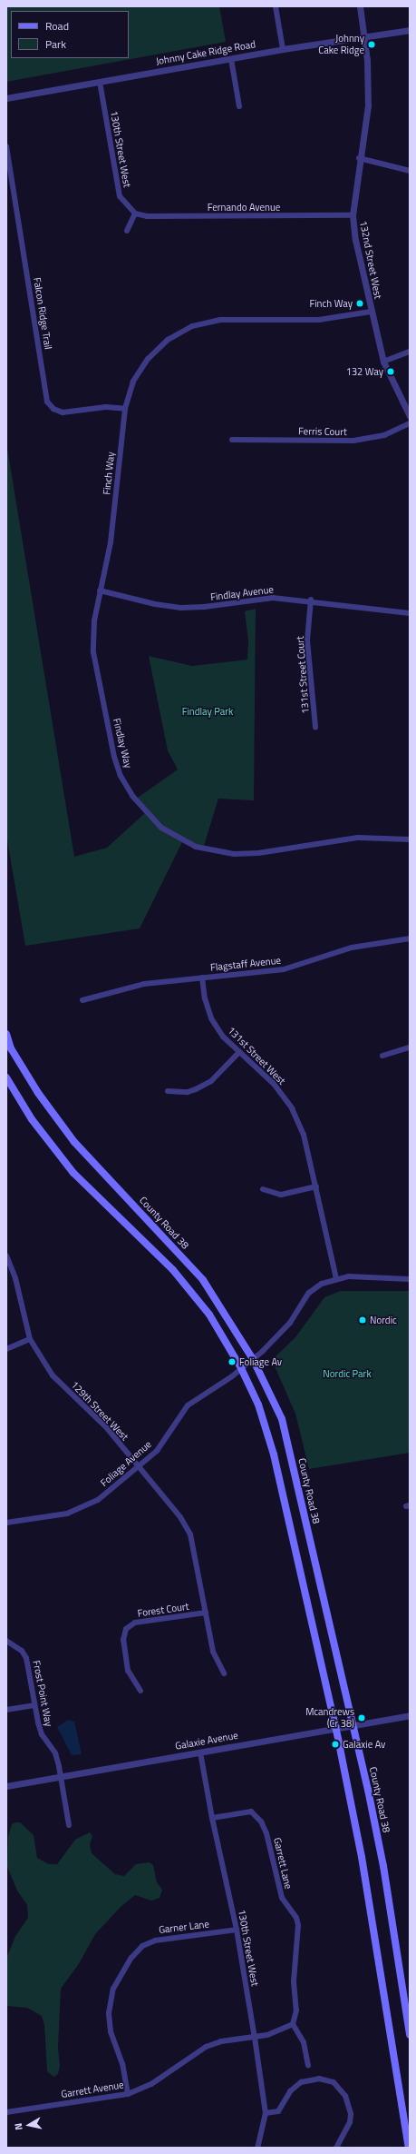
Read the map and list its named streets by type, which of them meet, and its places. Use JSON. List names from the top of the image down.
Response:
{
  "streets": {
    "main road": ["County Road 38"],
    "street": [
      "Johnny Cake Ridge Road",
      "130th Street West",
      "Fernando Avenue",
      "132nd Street West",
      "Falcon Ridge Trail",
      "Ferris Court",
      "Finch Way",
      "Findlay Avenue",
      "131st Street Court",
      "Findlay Way",
      "Flagstaff Avenue",
      "131st Street West",
      "129th Street West",
      "Foliage Avenue",
      "Forest Court",
      "Frost Point Way",
      "Galaxie Avenue",
      "Garrett Lane",
      "Garner Lane",
      "Garrett Avenue"
    ]
  },
  "crossings": [
    ["Johnny Cake Ridge Road", "130th Street West"],
    ["Johnny Cake Ridge Road", "132nd Street West"],
    ["130th Street West", "Fernando Avenue"],
    ["130th Street West", "Galaxie Avenue"],
    ["130th Street West", "Garrett Lane"],
    ["130th Street West", "Garner Lane"],
    ["130th Street West", "Garrett Avenue"],
    ["Fernando Avenue", "132nd Street West"],
    ["132nd Street West", "Finch Way"],
    ["Falcon Ridge Trail", "Finch Way"],
    ["Finch Way", "Findlay Avenue"],
    ["Finch Way", "Findlay Way"],
    ["Findlay Avenue", "131st Street Court"],
    ["Findlay Avenue", "Findlay Way"],
    ["Flagstaff Avenue", "131st Street West"],
    ["131st Street West", "Foliage Avenue"],
    ["County Road 38", "Foliage Avenue"],
    ["County Road 38", "Galaxie Avenue"],
    ["129th Street West", "Foliage Avenue"],
    ["129th Street West", "Forest Court"],
    ["Frost Point Way", "Galaxie Avenue"],
    ["Garrett Lane", "Garrett Avenue"],
    ["Garner Lane", "Garrett Avenue"]
  ],
  "parks": ["Findlay Park", "Nordic Park"],
  "places": [
    "Johnny Cake Ridge",
    "Finch Way",
    "132 Way",
    "Nordic",
    "Foliage Av",
    "Mcandrews (Cr 38)",
    "Galaxie Av"
  ],
  "legend": ["Road", "Park"],
  "north": "left"
}
